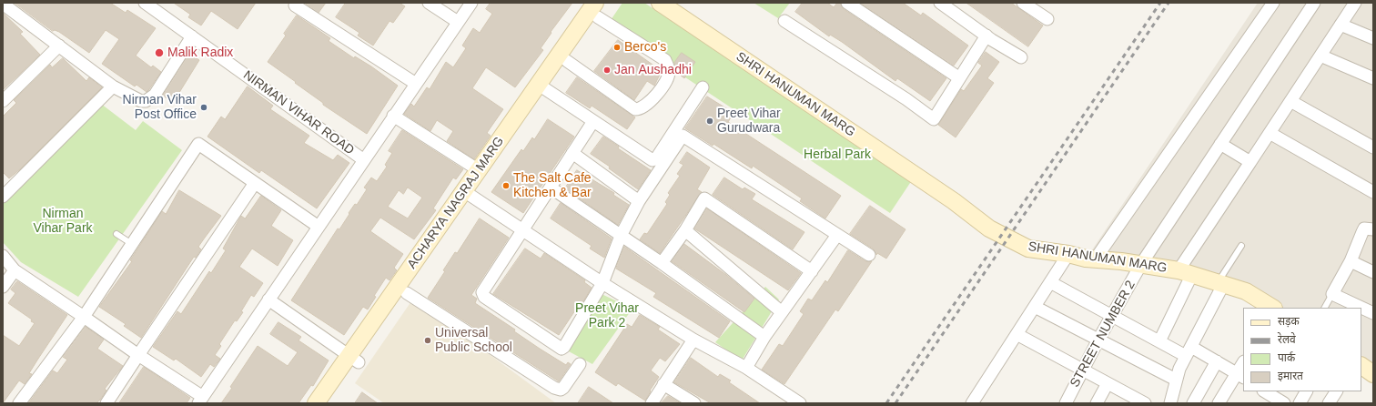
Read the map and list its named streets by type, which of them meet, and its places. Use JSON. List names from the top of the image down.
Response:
{
  "streets": {
    "street": [
      "SHRI HANUMAN MARG",
      "NIRMAN VIHAR ROAD",
      "ACHARYA NAGRAJ MARG",
      "STREET NUMBER 2"
    ]
  },
  "crossings": [
    ["SHRI HANUMAN MARG", "STREET NUMBER 2"]
  ],
  "parks": ["Herbal Park", "Nirman Vihar Park", "Preet Vihar Park 2"],
  "places": [
    "Berco's",
    "Malik Radix",
    "Jan Aushadhi",
    "Nirman Vihar Post Office",
    "Preet Vihar Gurudwara",
    "The Salt Cafe Kitchen & Bar",
    "Universal Public School"
  ],
  "legend": [
    "सड़क",
    "रेलवे",
    "पार्क",
    "इमारत"
  ]
}
